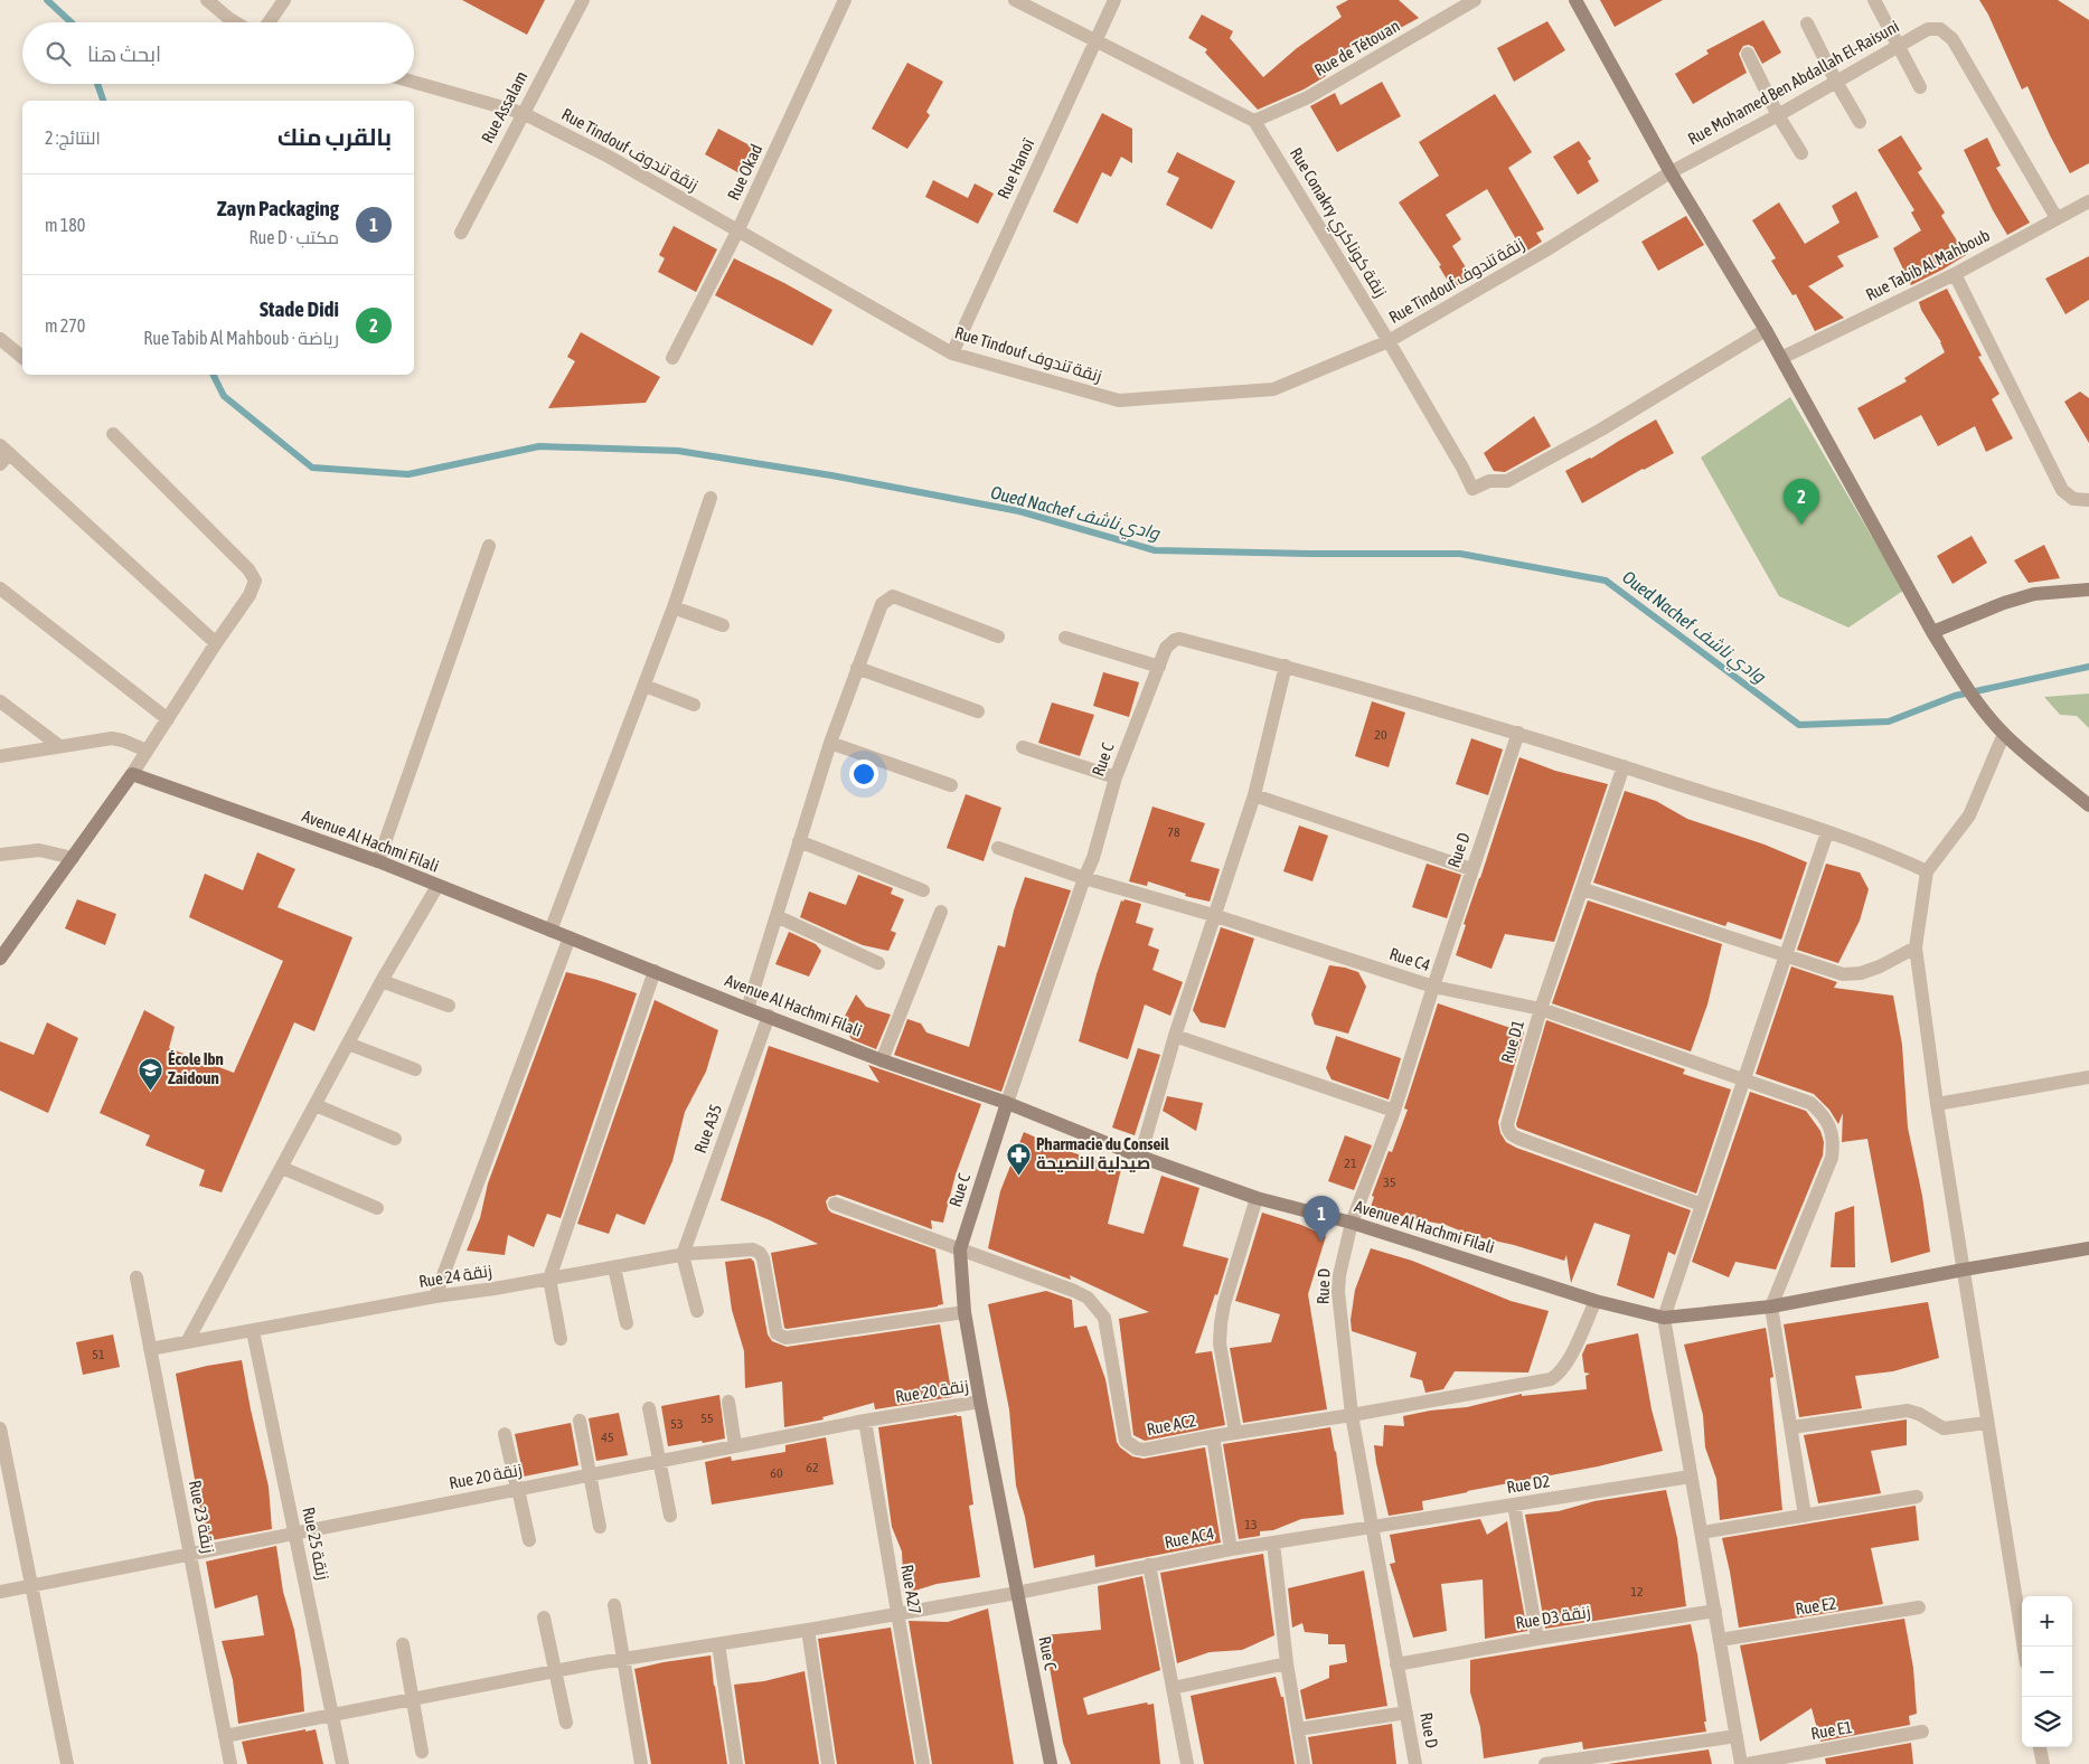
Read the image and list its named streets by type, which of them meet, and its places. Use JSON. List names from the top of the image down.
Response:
{
  "streets": {
    "street": [
      "Rue de Tétouan",
      "Rue Mohamed Ben Abdallah El-Raisuni",
      "Rue Assalam",
      "Rue Tindouf زنقة تندوف",
      "Rue Hanoï",
      "Rue Okad",
      "Rue Conakry زنقة كوناكري",
      "Rue Tabib Al Mahboub",
      "Rue C",
      "Avenue Al Hachmi Filali",
      "Rue D",
      "Rue C4",
      "Rue D1",
      "Rue A35",
      "Rue 24 زنقة",
      "Rue 20 زنقة",
      "Rue AC2",
      "Rue D2",
      "Rue 23 زنقة",
      "Rue AC4",
      "Rue 25 زنقة",
      "Rue A27",
      "Rue E2",
      "Rue D3 زنقة",
      "Rue E1"
    ]
  },
  "crossings": [
    ["Rue de Tétouan", "Rue Conakry زنقة كوناكري"],
    ["Rue Mohamed Ben Abdallah El-Raisuni", "Rue Tindouf زنقة تندوف"],
    ["Rue Mohamed Ben Abdallah El-Raisuni", "Rue Tabib Al Mahboub"],
    ["Rue Assalam", "Rue Tindouf زنقة تندوف"],
    ["Rue Tindouf زنقة تندوف", "Rue Hanoï"],
    ["Rue Tindouf زنقة تندوف", "Rue Okad"],
    ["Rue Tindouf زنقة تندوف", "Rue Conakry زنقة كوناكري"],
    ["Rue C", "Avenue Al Hachmi Filali"],
    ["Rue C", "Rue C4"],
    ["Rue C", "Rue 24 زنقة"],
    ["Rue C", "Rue 20 زنقة"],
    ["Rue C", "Rue AC2"],
    ["Rue C", "Rue AC4"],
    ["Avenue Al Hachmi Filali", "Rue D"],
    ["Avenue Al Hachmi Filali", "Rue C4"],
    ["Avenue Al Hachmi Filali", "Rue A35"],
    ["Rue D", "Rue C4"],
    ["Rue D", "Rue AC2"],
    ["Rue D", "Rue D2"],
    ["Rue D", "Rue AC4"],
    ["Rue D", "Rue D3 زنقة"],
    ["Rue C4", "Rue D1"],
    ["Rue A35", "Rue 24 زنقة"],
    ["Rue 24 زنقة", "Rue 23 زنقة"],
    ["Rue 24 زنقة", "Rue 25 زنقة"],
    ["Rue 20 زنقة", "Rue 23 زنقة"],
    ["Rue 20 زنقة", "Rue 25 زنقة"],
    ["Rue 20 زنقة", "Rue A27"],
    ["Rue D2", "Rue AC4"],
    ["Rue 23 زنقة", "Rue AC4"],
    ["Rue AC4", "Rue 25 زنقة"],
    ["Rue AC4", "Rue A27"]
  ],
  "water": ["Oued Nachef وادي ناشف"],
  "places": {
    "school or university": ["École Ibn Zaidoun"],
    "pharmacy": ["Pharmacie du Conseil صيدلية النصيحة"]
  },
  "house_numbers": [
    "20",
    "78",
    "21",
    "35",
    "51",
    "55",
    "53",
    "45",
    "62",
    "60",
    "13",
    "12"
  ],
  "page": {
    "search": "ابحث هنا",
    "heading": ["بالقرب منك", "النتائج: 2"],
    "list": [
      {
        "mark": "1",
        "name": "Zayn Packaging",
        "note": "مكتب · Rue D",
        "value": "180 m"
      },
      {
        "mark": "2",
        "name": "Stade Didi",
        "note": "رياضة · Rue Tabib Al Mahboub",
        "value": "270 m"
      }
    ],
    "pins": ["2", "1"],
    "map_buttons": ["+", "−"]
  }
}
